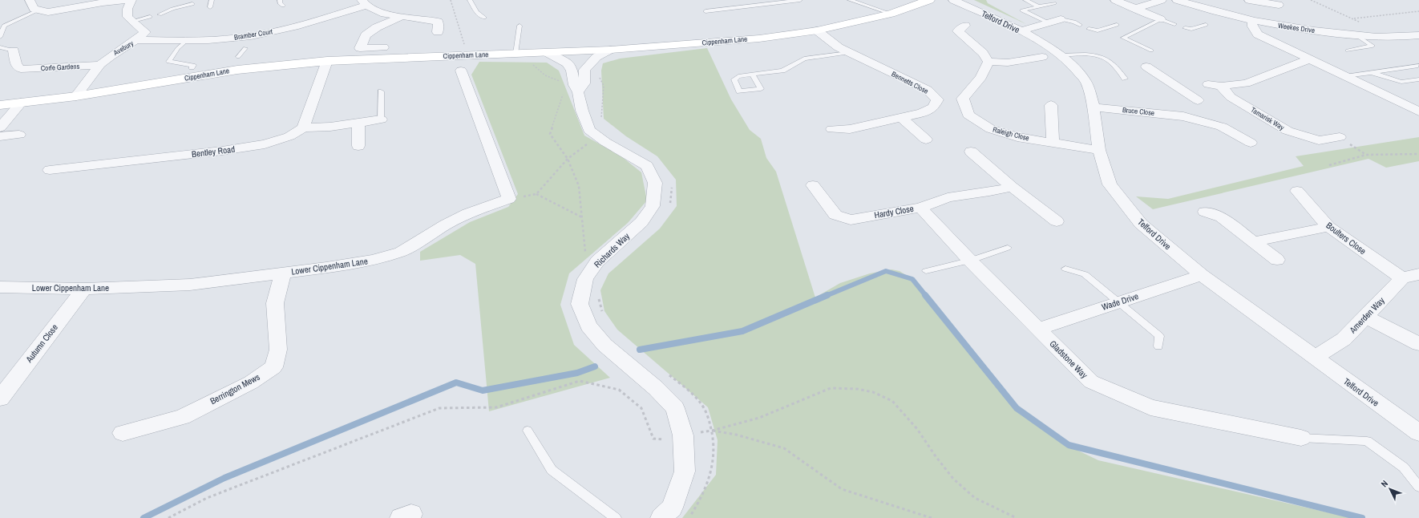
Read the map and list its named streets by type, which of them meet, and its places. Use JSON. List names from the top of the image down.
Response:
{
  "streets": {
    "street": [
      "Telford Drive",
      "Weekes Drive",
      "Bramber Court",
      "Cippenham Lane",
      "Avebury",
      "Corfe Gardens",
      "Bennetts Close",
      "Bruce Close",
      "Tamarisk Way",
      "Raleigh Close",
      "Bentley Road",
      "Hardy Close",
      "Boulters Close",
      "Richards Way",
      "Lower Cippenham Lane",
      "Wade Drive",
      "Amerden Way",
      "Autumn Close",
      "Gladstone Way",
      "Berrington Mews"
    ]
  },
  "crossings": [
    ["Telford Drive", "Bruce Close"],
    ["Telford Drive", "Raleigh Close"],
    ["Telford Drive", "Wade Drive"],
    ["Telford Drive", "Amerden Way"],
    ["Bramber Court", "Avebury"],
    ["Cippenham Lane", "Avebury"],
    ["Cippenham Lane", "Bennetts Close"],
    ["Cippenham Lane", "Richards Way"],
    ["Avebury", "Corfe Gardens"],
    ["Hardy Close", "Gladstone Way"],
    ["Boulters Close", "Amerden Way"],
    ["Lower Cippenham Lane", "Autumn Close"],
    ["Lower Cippenham Lane", "Berrington Mews"],
    ["Wade Drive", "Gladstone Way"]
  ],
  "north": "top left"
}
